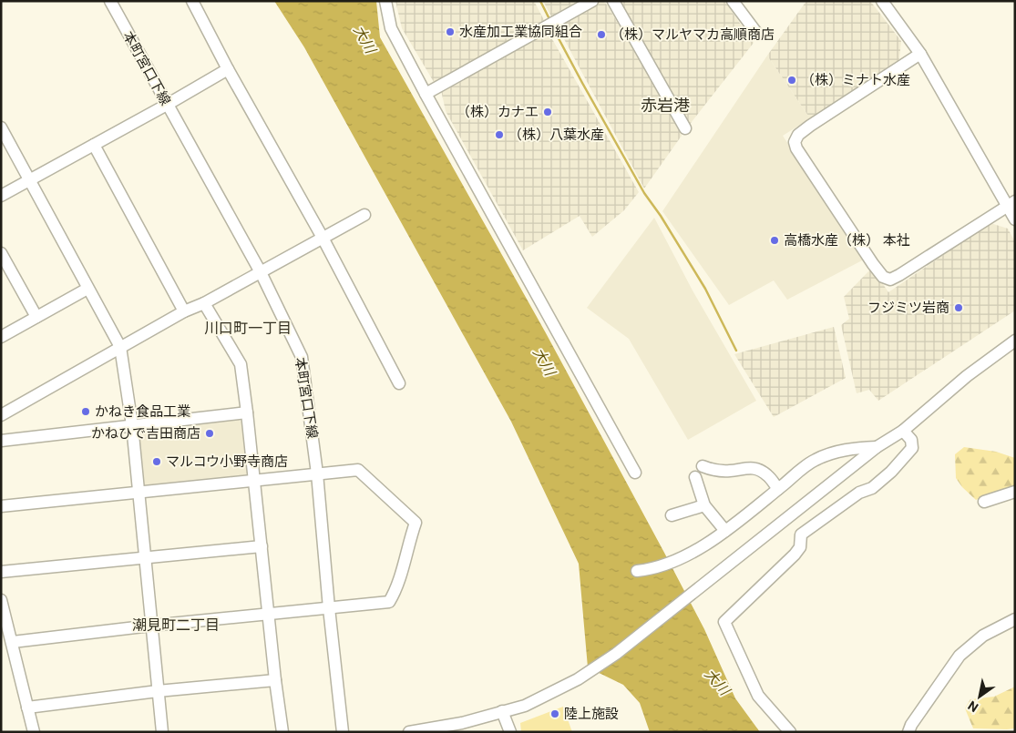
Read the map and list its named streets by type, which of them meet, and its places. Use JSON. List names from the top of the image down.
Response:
{
  "streets": {
    "street": ["本町宮口下線"]
  },
  "districts": ["赤岩港", "川口町一丁目", "潮見町二丁目"],
  "water": ["大川"],
  "places": [
    "水産加工業協同組合",
    "（株）マルヤマカ高順商店",
    "（株）ミナト水産",
    "（株）カナエ",
    "（株）八葉水産",
    "高橋水産（株） 本社",
    "フジミツ岩商",
    "かねき食品工業",
    "かねひで吉田商店",
    "マルコウ小野寺商店",
    "陸上施設"
  ],
  "north": "bottom left"
}
